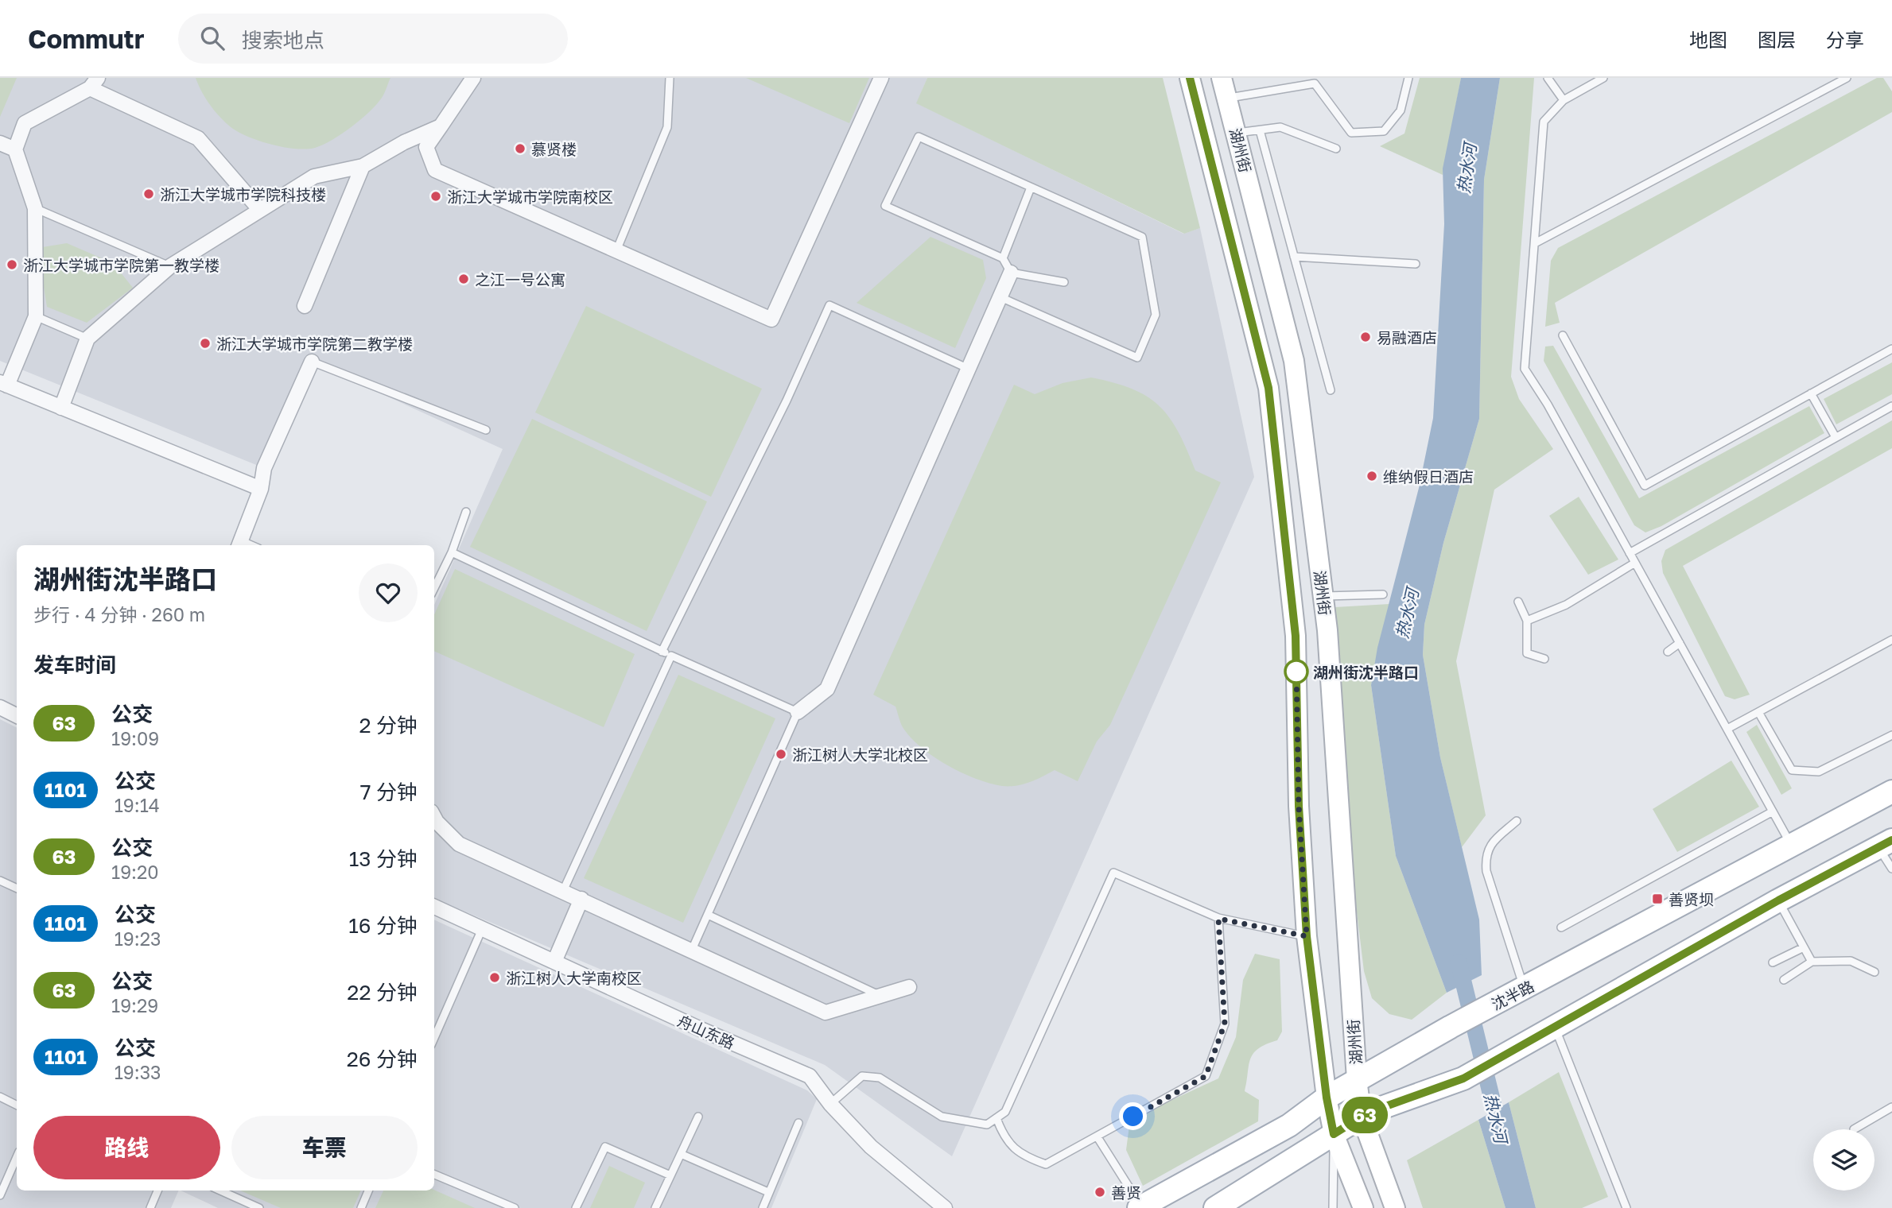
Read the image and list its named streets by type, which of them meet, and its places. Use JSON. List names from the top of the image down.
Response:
{
  "streets": {
    "main road": ["湖州街", "沈半路"],
    "street": ["舟山东路"]
  },
  "crossings": [
    ["湖州街", "沈半路"]
  ],
  "water": ["热水河"],
  "places": {
    "other": [
      "慕贤楼",
      "浙江大学城市学院科技楼",
      "浙江大学城市学院南校区",
      "浙江大学城市学院第一教学楼",
      "之江一号公寓",
      "易融酒店",
      "浙江大学城市学院第二教学楼",
      "维纳假日酒店",
      "湖州街沈半路口",
      "浙江树人大学北校区",
      "浙江树人大学南校区",
      "善贤"
    ],
    "transit": ["善贤坝"]
  },
  "lines": ["bus line 63"],
  "page": {
    "header": "Commutr",
    "search": "搜索地点",
    "nav": ["地图", "图层", "分享"],
    "on_map": "63",
    "heading": [
      ["湖州街沈半路口", "步行 · 4 分钟 · 260 m"],
      "发车时间"
    ],
    "list": [
      {
        "mark": "63",
        "name": "公交",
        "note": "19:09",
        "value": "2 分钟"
      },
      {
        "mark": "1101",
        "name": "公交",
        "note": "19:14",
        "value": "7 分钟"
      },
      {
        "mark": "63",
        "name": "公交",
        "note": "19:20",
        "value": "13 分钟"
      },
      {
        "mark": "1101",
        "name": "公交",
        "note": "19:23",
        "value": "16 分钟"
      },
      {
        "mark": "63",
        "name": "公交",
        "note": "19:29",
        "value": "22 分钟"
      },
      {
        "mark": "1101",
        "name": "公交",
        "note": "19:33",
        "value": "26 分钟"
      }
    ],
    "buttons": ["路线", "车票"]
  }
}
